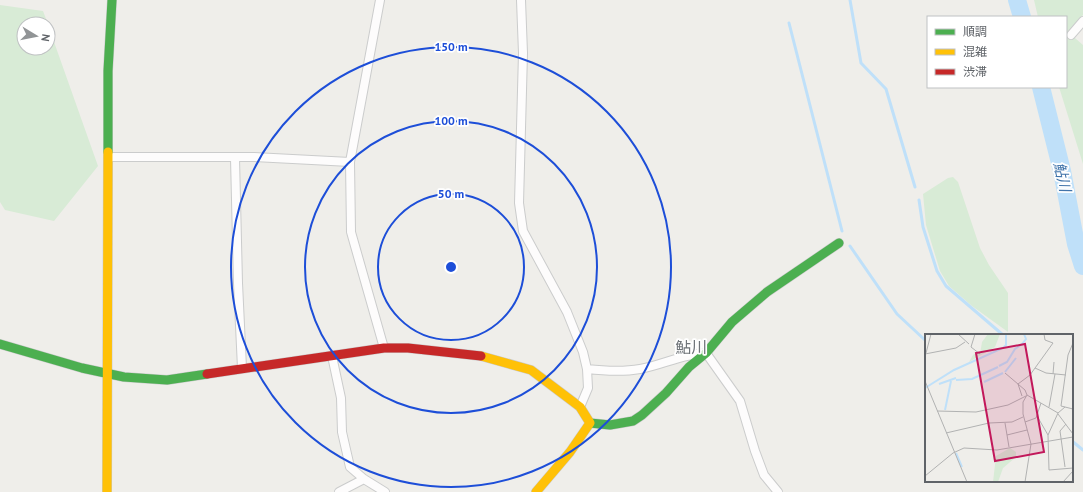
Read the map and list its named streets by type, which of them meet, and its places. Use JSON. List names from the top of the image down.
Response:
{
  "districts": ["鮎川"],
  "water": ["鮎川"],
  "legend": ["順調", "混雑", "渋滞"],
  "north": "right",
  "rings": ["150 m", "100 m", "50 m"]
}
